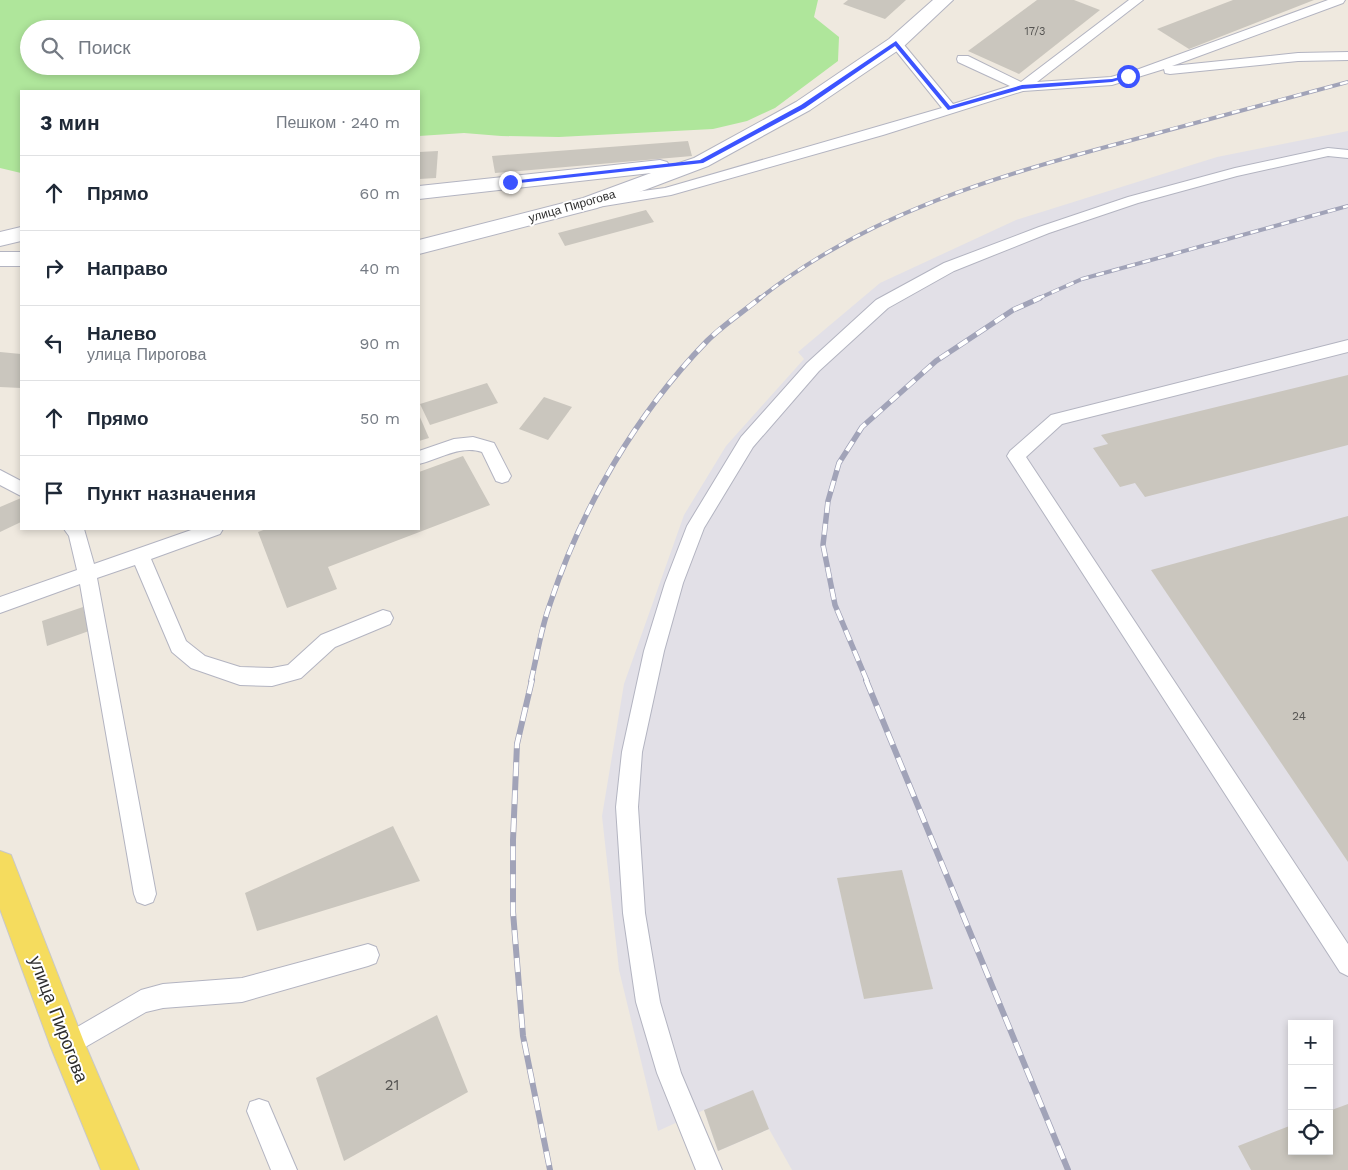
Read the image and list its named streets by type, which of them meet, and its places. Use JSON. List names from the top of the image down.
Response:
{
  "streets": {
    "main road": ["улица Пирогова"]
  },
  "house_numbers": ["17/3", "24", "21"],
  "page": {
    "search": "Поиск",
    "heading": ["3 мин", "Пешком · 240 m"],
    "list": [
      ["Прямо", "60 m"],
      ["Направо", "40 m"],
      ["Налево", "улица Пирогова", "90 m"],
      ["Прямо", "50 m"],
      "Пункт назначения"
    ],
    "map_buttons": ["+", "−"]
  }
}
